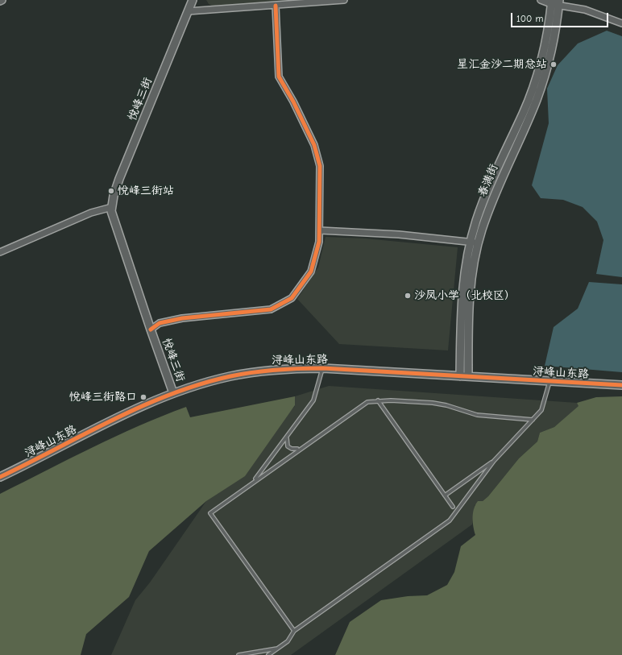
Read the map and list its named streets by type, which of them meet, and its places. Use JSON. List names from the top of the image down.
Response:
{
  "streets": {
    "street": ["悦峰三街", "春满街", "浔峰山东路"]
  },
  "crossings": [
    ["悦峰三街", "浔峰山东路"],
    ["春满街", "浔峰山东路"]
  ],
  "places": [
    "星汇金沙二期总站",
    "悦峰三街站",
    "沙凤小学（北校区）",
    "悦峰三街路口"
  ],
  "scale_bar": "100 m"
}
